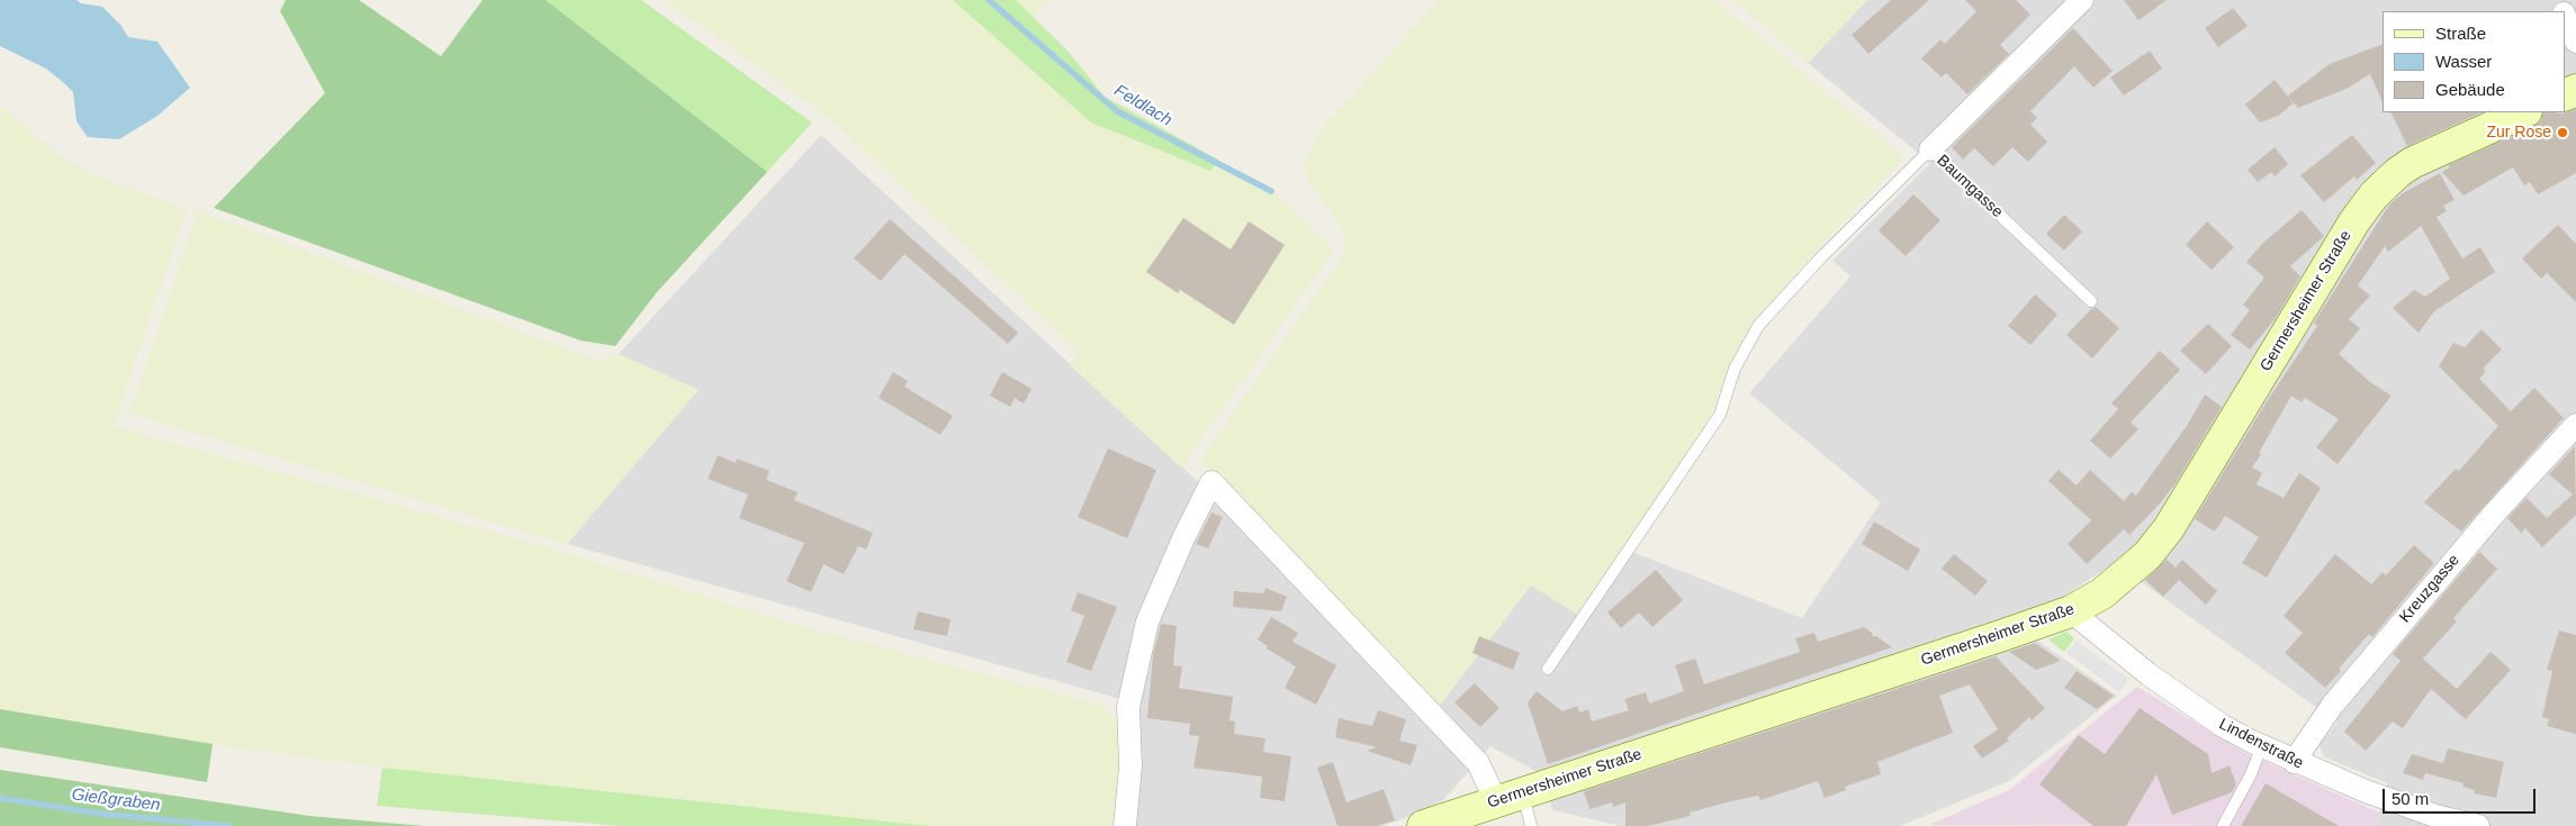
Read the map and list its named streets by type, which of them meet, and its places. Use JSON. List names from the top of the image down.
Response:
{
  "streets": {
    "street": [
      "Baumgasse",
      "Germersheimer Straße",
      "Kreuzgasse",
      "Lindenstraße"
    ]
  },
  "crossings": [
    ["Germersheimer Straße", "Lindenstraße"],
    ["Kreuzgasse", "Lindenstraße"]
  ],
  "water": ["Feldlach", "Gießgraben"],
  "places": ["Zur Rose"],
  "legend": ["Straße", "Wasser", "Gebäude"],
  "scale_bar": "50 m"
}
